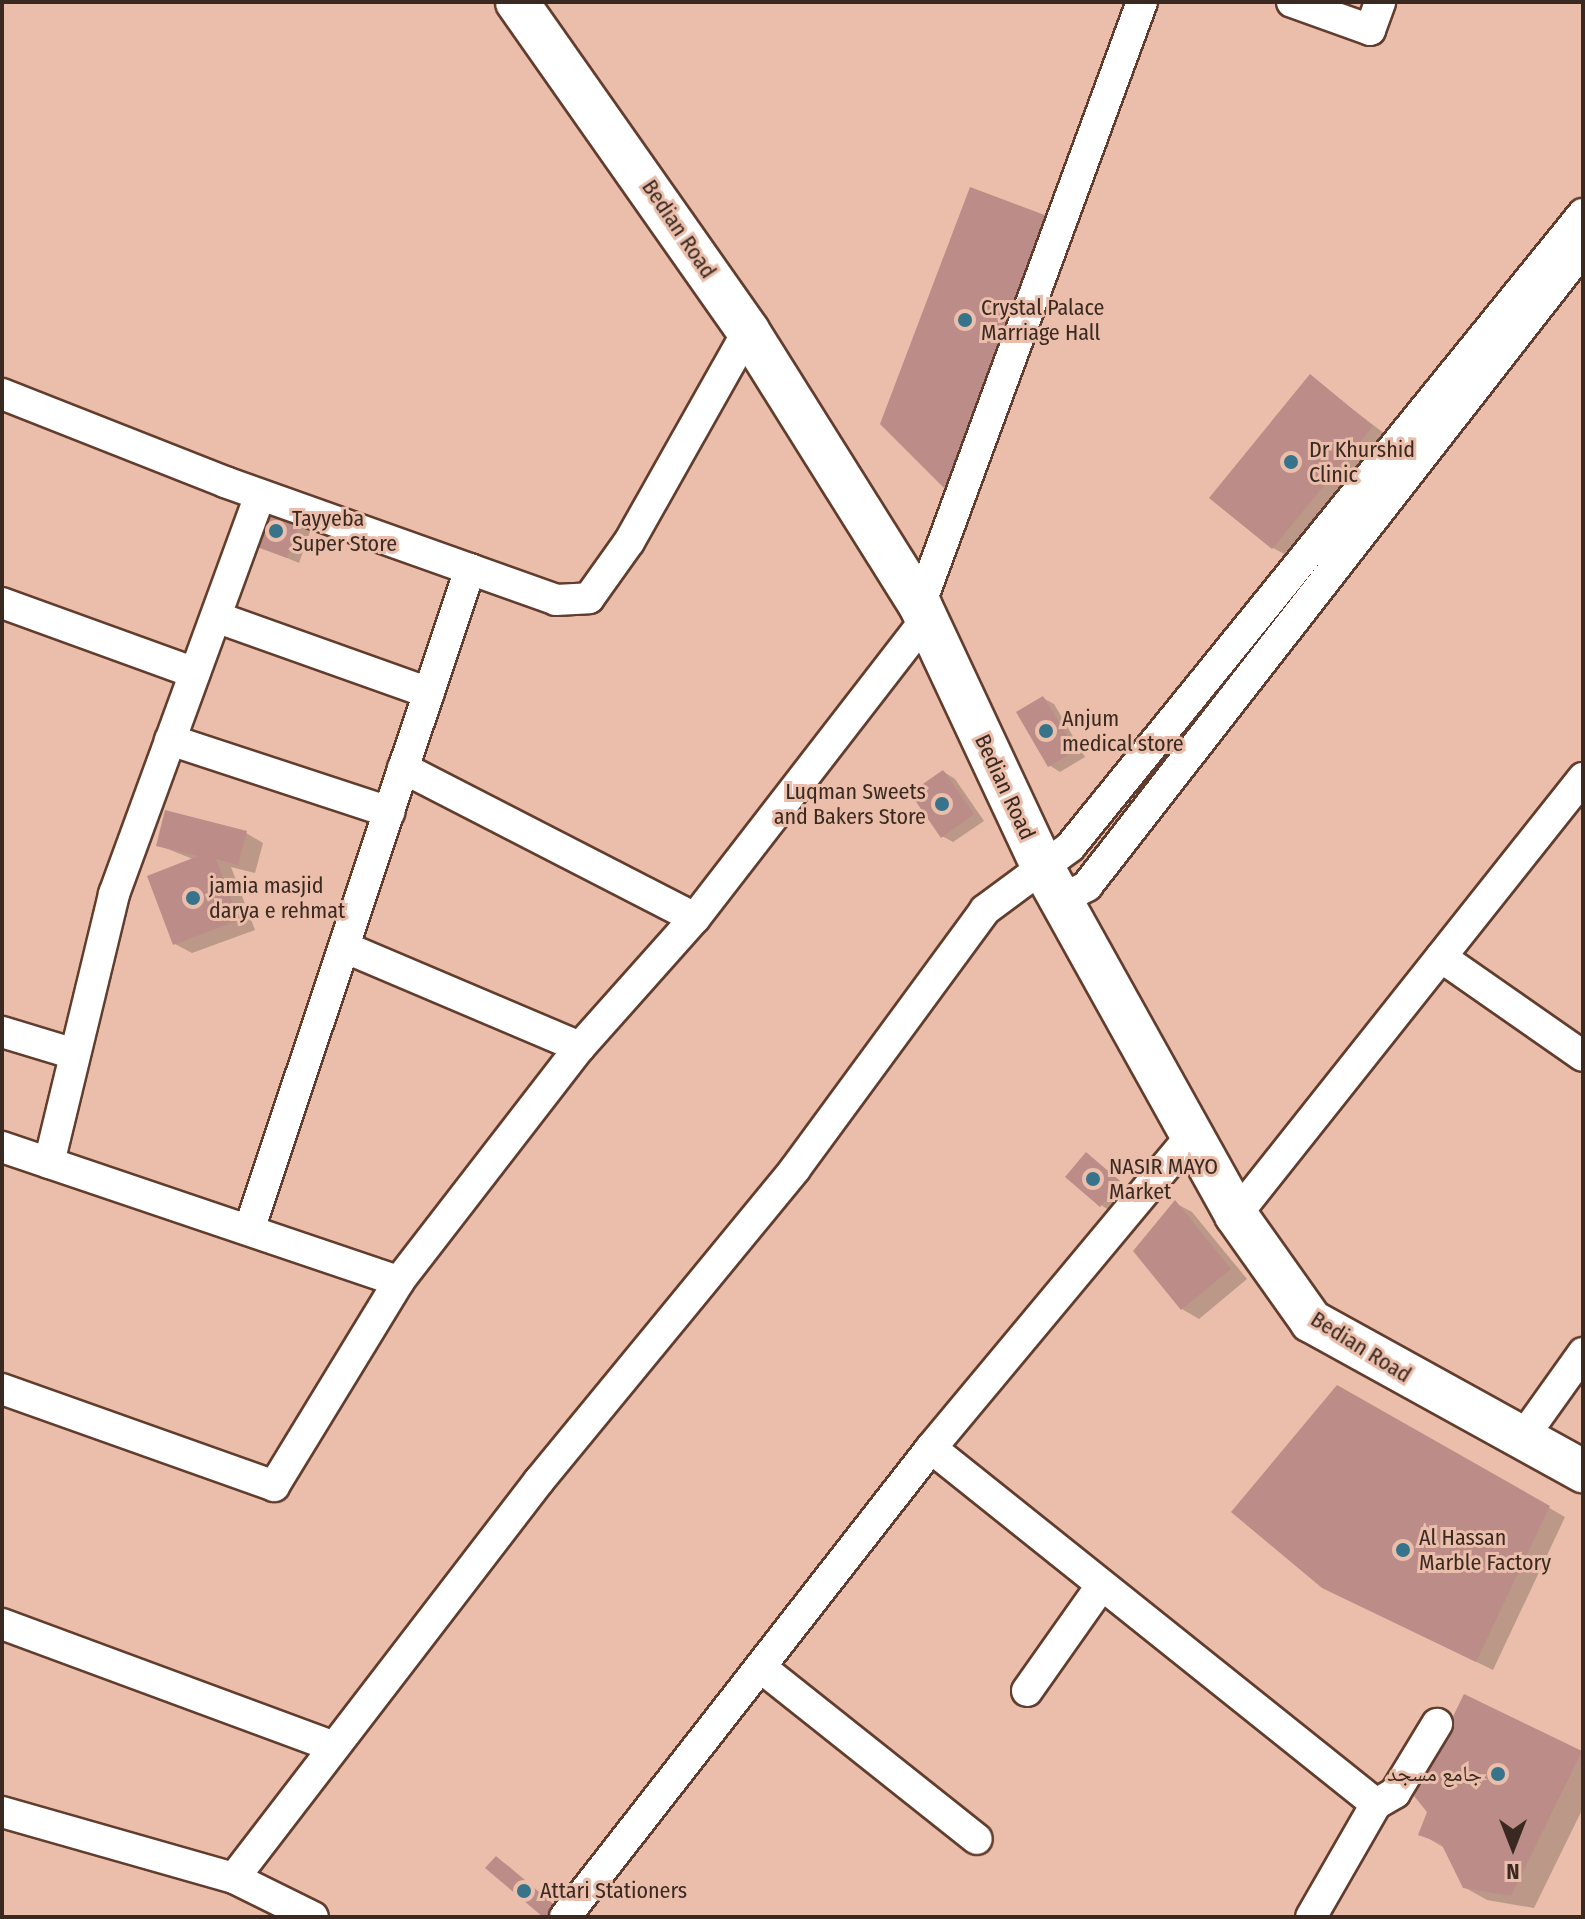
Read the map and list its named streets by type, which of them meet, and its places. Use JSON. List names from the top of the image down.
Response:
{
  "streets": {
    "main road": ["Bedian Road"]
  },
  "places": [
    "Crystal Palace Marriage Hall",
    "Dr Khurshid Clinic",
    "Tayyeba Super Store",
    "Anjum medical store",
    "Luqman Sweets and Bakers Store",
    "jamia masjid darya e rehmat",
    "NASIR MAYO Market",
    "Al Hassan Marble Factory",
    "جامع مسجد",
    "Attari Stationers"
  ],
  "north": "bottom"
}
